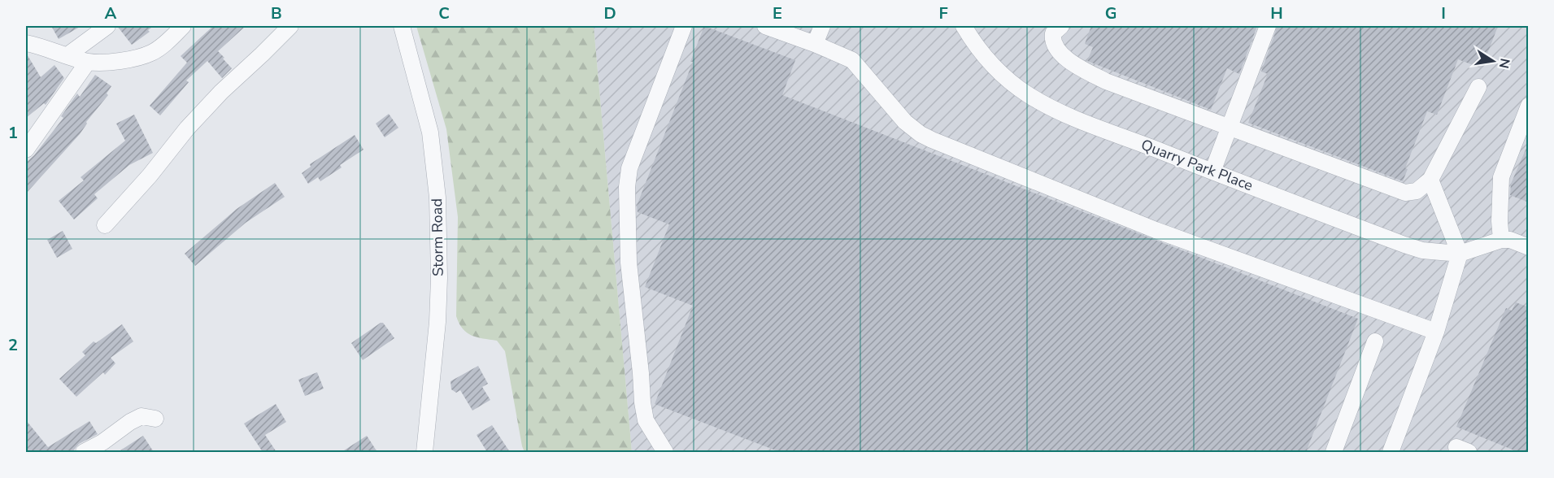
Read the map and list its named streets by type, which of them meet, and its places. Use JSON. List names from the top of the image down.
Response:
{
  "streets": {
    "street": ["Quarry Park Place", "Storm Road"]
  },
  "north": "right",
  "grid": {
    "columns": [
      "A",
      "B",
      "C",
      "D",
      "E",
      "F",
      "G",
      "H",
      "I"
    ],
    "rows": ["1", "2"]
  }
}
